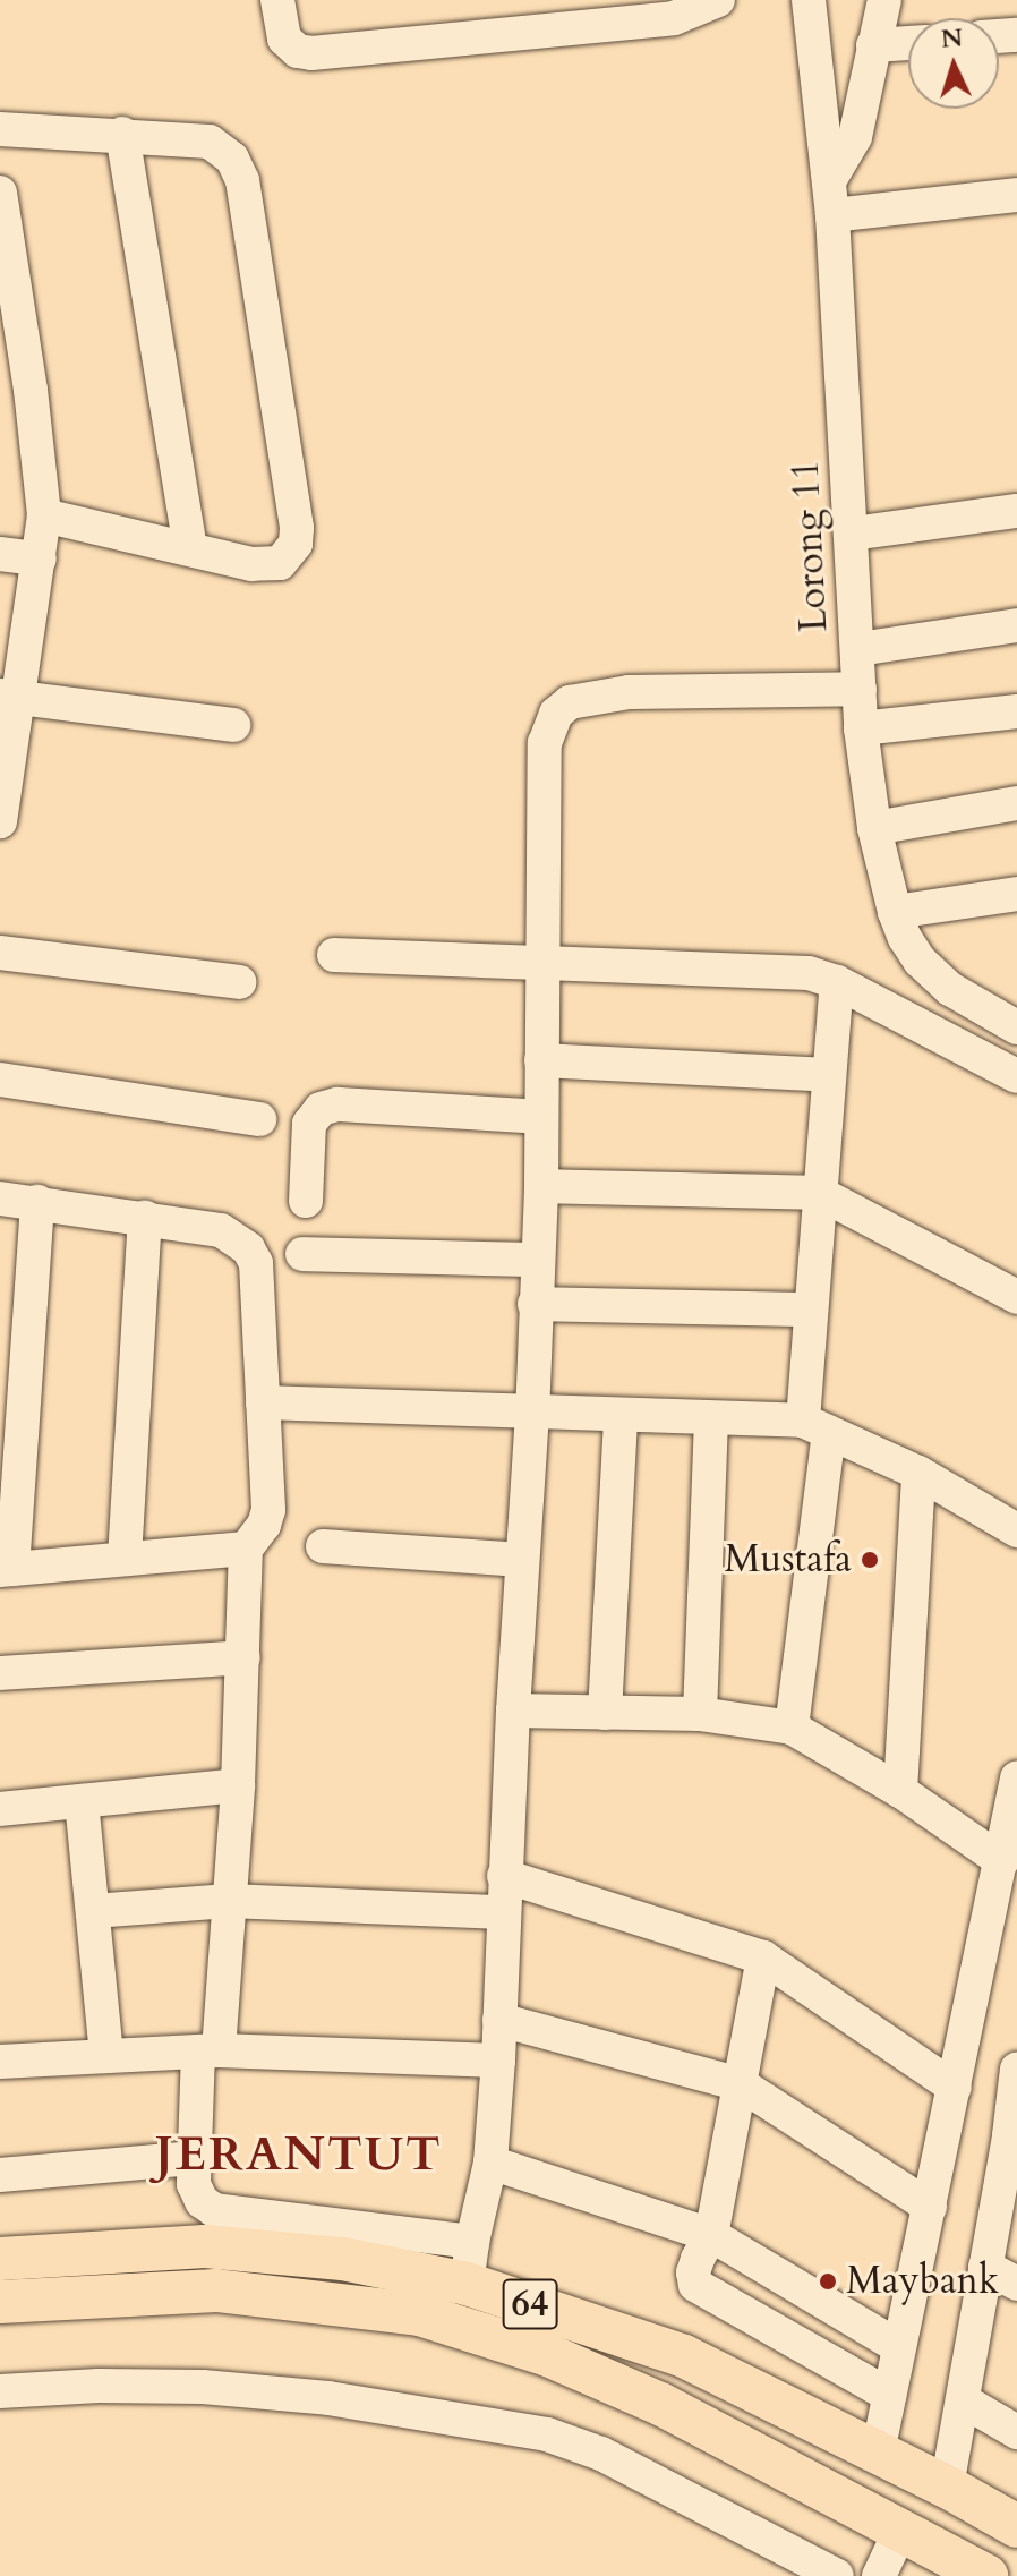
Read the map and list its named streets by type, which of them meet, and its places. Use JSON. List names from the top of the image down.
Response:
{
  "streets": {
    "main road": ["64"],
    "street": ["Lorong 11"]
  },
  "districts": ["JERANTUT"],
  "places": ["Mustafa", "Maybank"],
  "north": "top"
}
